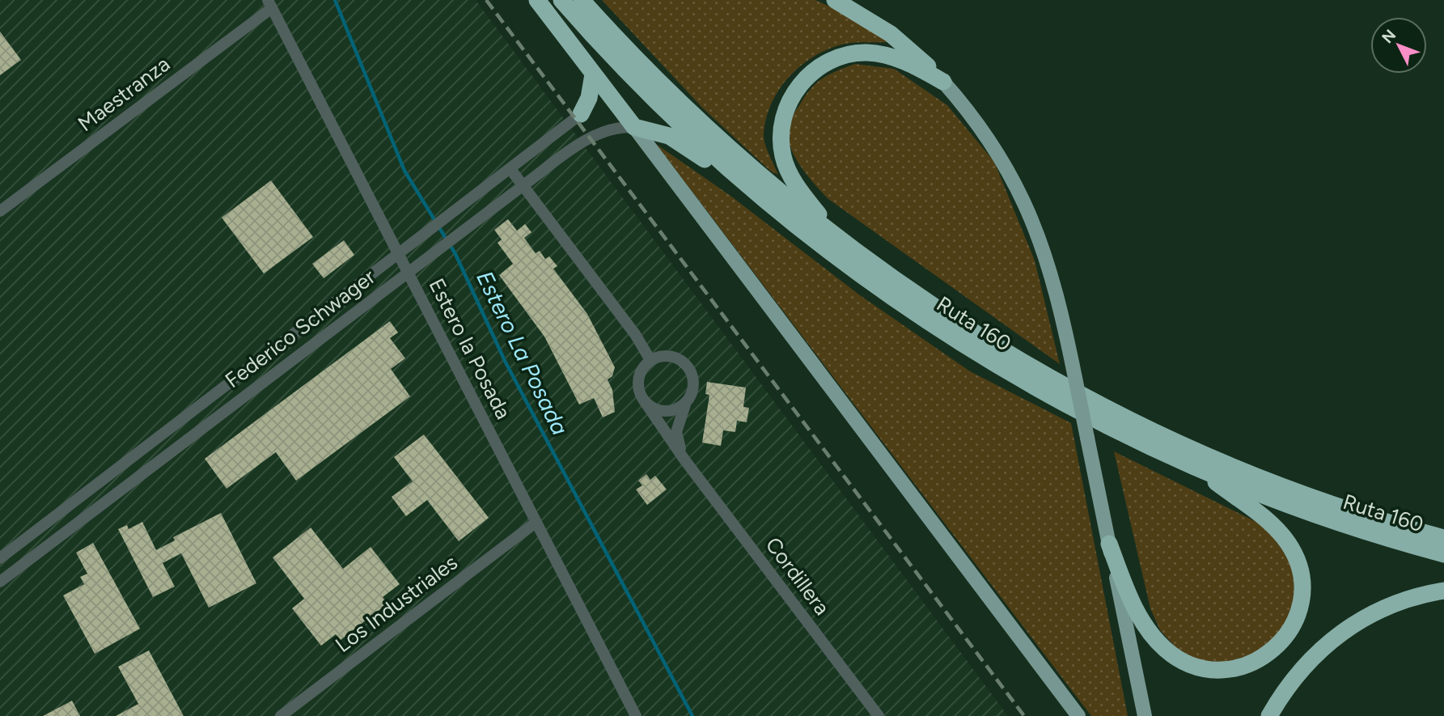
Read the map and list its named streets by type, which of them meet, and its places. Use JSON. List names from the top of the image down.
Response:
{
  "streets": {
    "highway": ["Ruta 160"],
    "street": [
      "Maestranza",
      "Federico Schwager",
      "Estero la Posada",
      "Cordillera",
      "Los Industriales"
    ]
  },
  "crossings": [
    ["Maestranza", "Estero la Posada"],
    ["Federico Schwager", "Estero la Posada"],
    ["Estero la Posada", "Los Industriales"]
  ],
  "water": ["Estero La Posada"],
  "north": "top left"
}
